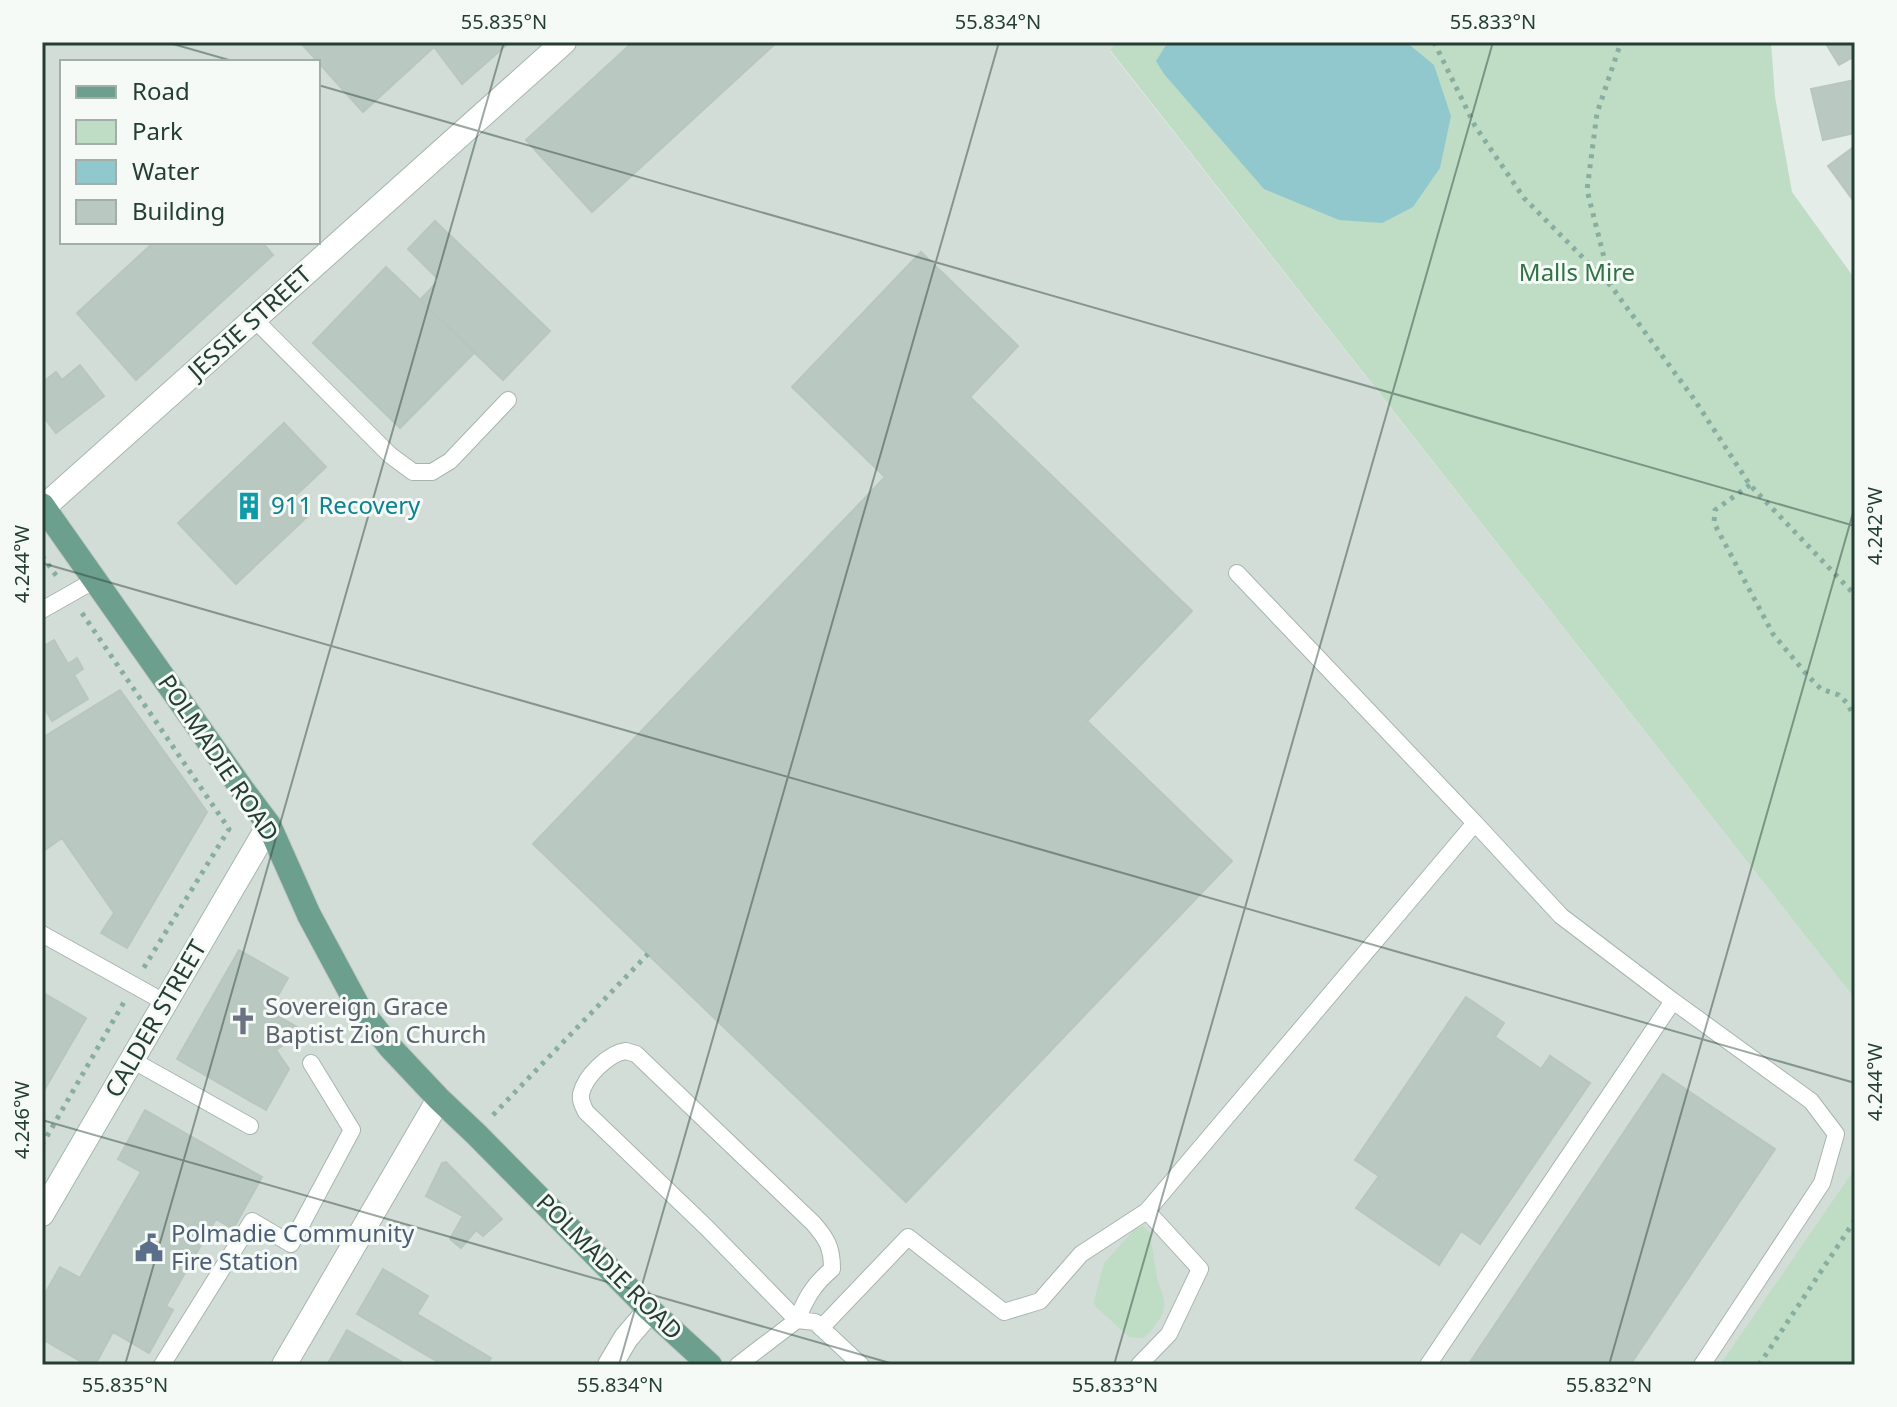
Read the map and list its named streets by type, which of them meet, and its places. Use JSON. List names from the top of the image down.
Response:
{
  "streets": {
    "main road": ["POLMADIE ROAD"],
    "street": ["JESSIE STREET", "CALDER STREET"]
  },
  "crossings": [
    ["JESSIE STREET", "POLMADIE ROAD"],
    ["POLMADIE ROAD", "CALDER STREET"]
  ],
  "parks": ["Malls Mire"],
  "places": {
    "building": ["911 Recovery"],
    "church": ["Sovereign Grace Baptist Zion Church"],
    "public building": ["Polmadie Community Fire Station"]
  },
  "legend": [
    "Road",
    "Park",
    "Water",
    "Building"
  ],
  "coordinates": [
    "55.835°N",
    "55.834°N",
    "55.833°N",
    "4.242°W",
    "4.244°W",
    "4.246°W",
    "55.832°N"
  ]
}
